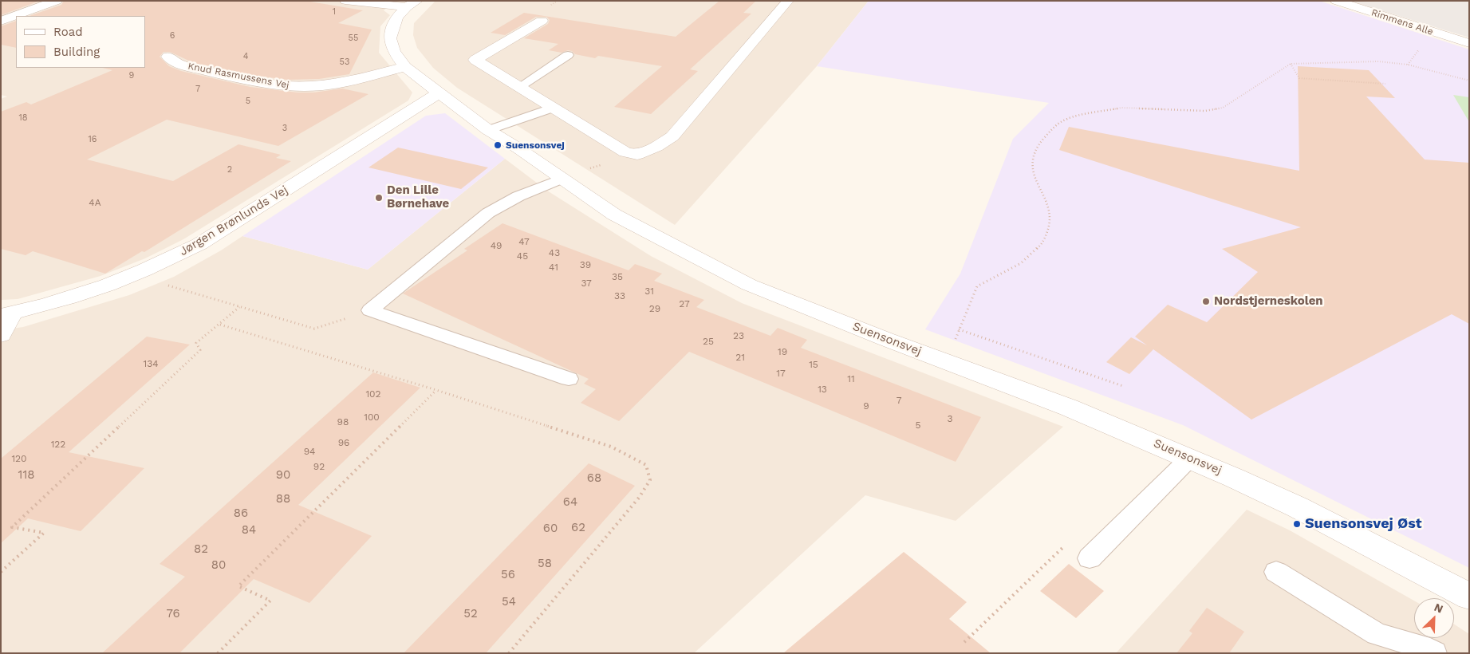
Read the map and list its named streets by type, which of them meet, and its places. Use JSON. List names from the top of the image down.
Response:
{
  "streets": {
    "street": [
      "Rimmens Alle",
      "Knud Rasmussens Vej",
      "Jørgen Brønlunds Vej",
      "Suensonsvej"
    ]
  },
  "crossings": [
    ["Knud Rasmussens Vej", "Suensonsvej"],
    ["Jørgen Brønlunds Vej", "Suensonsvej"]
  ],
  "places": [
    "Suensonsvej",
    "Den Lille Børnehave",
    "Nordstjerneskolen",
    "Suensonsvej Øst"
  ],
  "house_numbers": [
    "1",
    "6",
    "55",
    "4",
    "53",
    "9",
    "7",
    "5",
    "18",
    "3",
    "16",
    "2",
    "4A",
    "47",
    "49",
    "43",
    "45",
    "39",
    "41",
    "35",
    "37",
    "31",
    "33",
    "27",
    "29",
    "23",
    "25",
    "19",
    "21",
    "134",
    "15",
    "17",
    "11",
    "13",
    "102",
    "7",
    "9",
    "100",
    "3",
    "98",
    "5",
    "96",
    "122",
    "94",
    "120",
    "92",
    "118",
    "90",
    "68",
    "88",
    "64",
    "86",
    "62",
    "60",
    "84",
    "82",
    "58",
    "80",
    "56",
    "54",
    "76",
    "52"
  ],
  "legend": ["Road", "Building"],
  "north": "top right"
}
